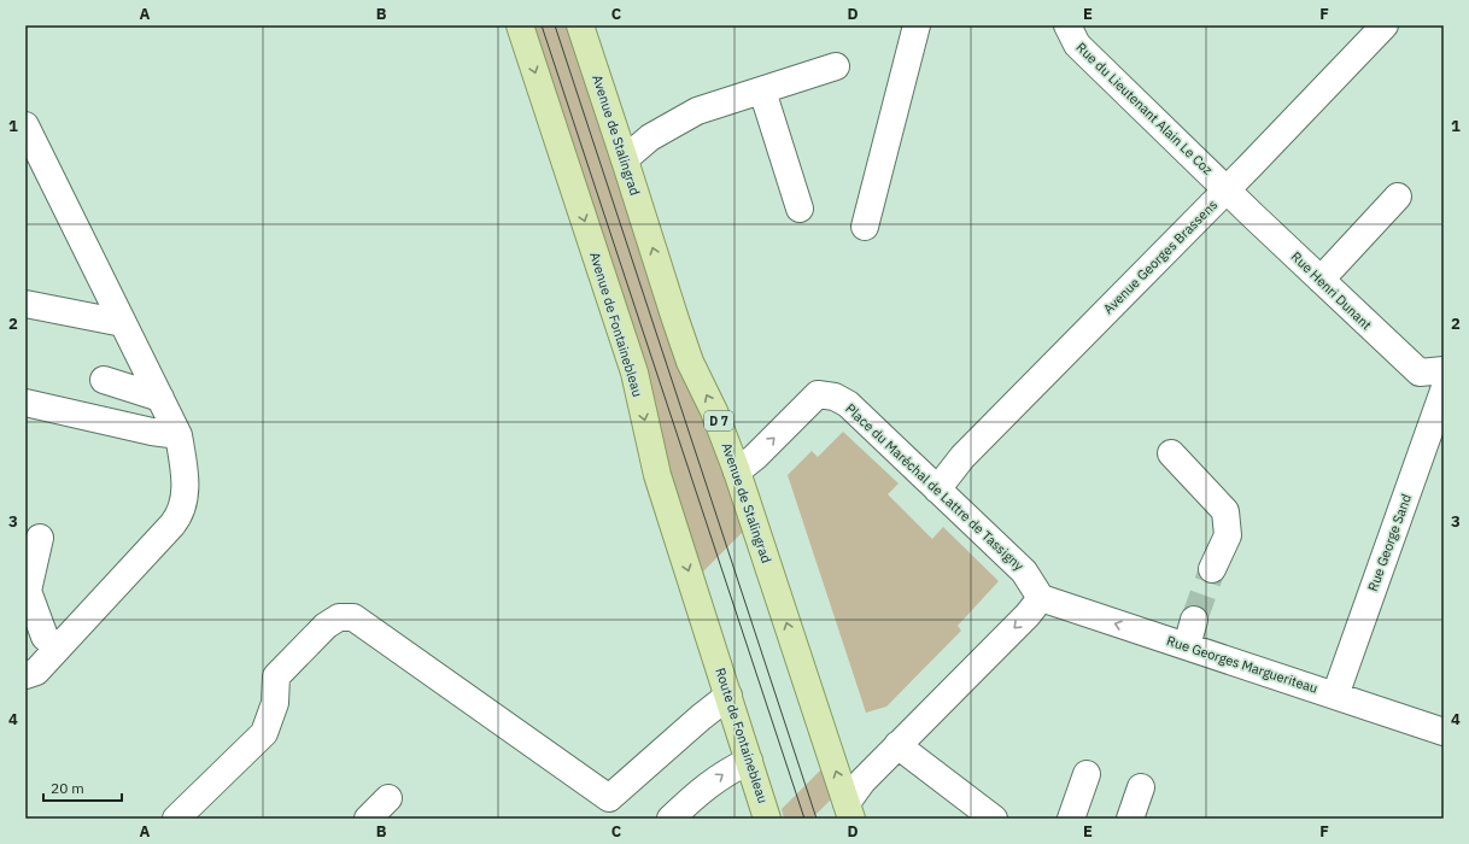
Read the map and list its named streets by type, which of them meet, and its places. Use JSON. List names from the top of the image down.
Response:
{
  "streets": {
    "main road": [
      "Avenue de Stalingrad",
      "Avenue de Fontainebleau",
      "D 7",
      "Route de Fontainebleau"
    ],
    "street": [
      "Rue du Lieutenant Alain Le Coz",
      "Avenue Georges Brassens",
      "Rue Henri Dunant",
      "Place du Maréchal de Lattre de Tassigny",
      "Rue George Sand",
      "Rue Georges Margueriteau"
    ]
  },
  "crossings": [
    ["Rue du Lieutenant Alain Le Coz", "Avenue Georges Brassens"],
    ["Rue du Lieutenant Alain Le Coz", "Rue Henri Dunant"],
    ["Avenue de Stalingrad", "Place du Maréchal de Lattre de Tassigny"],
    ["Avenue Georges Brassens", "Rue Henri Dunant"],
    ["Avenue Georges Brassens", "Place du Maréchal de Lattre de Tassigny"],
    ["Avenue de Fontainebleau", "Route de Fontainebleau"],
    ["Place du Maréchal de Lattre de Tassigny", "Rue Georges Margueriteau"],
    ["Rue George Sand", "Rue Georges Margueriteau"]
  ],
  "one_way": ["Avenue de Stalingrad", "Avenue de Fontainebleau"],
  "scale_bar": "20 m",
  "grid": {
    "columns": [
      "A",
      "B",
      "C",
      "D",
      "E",
      "F"
    ],
    "rows": [
      "1",
      "2",
      "3",
      "4"
    ]
  }
}
